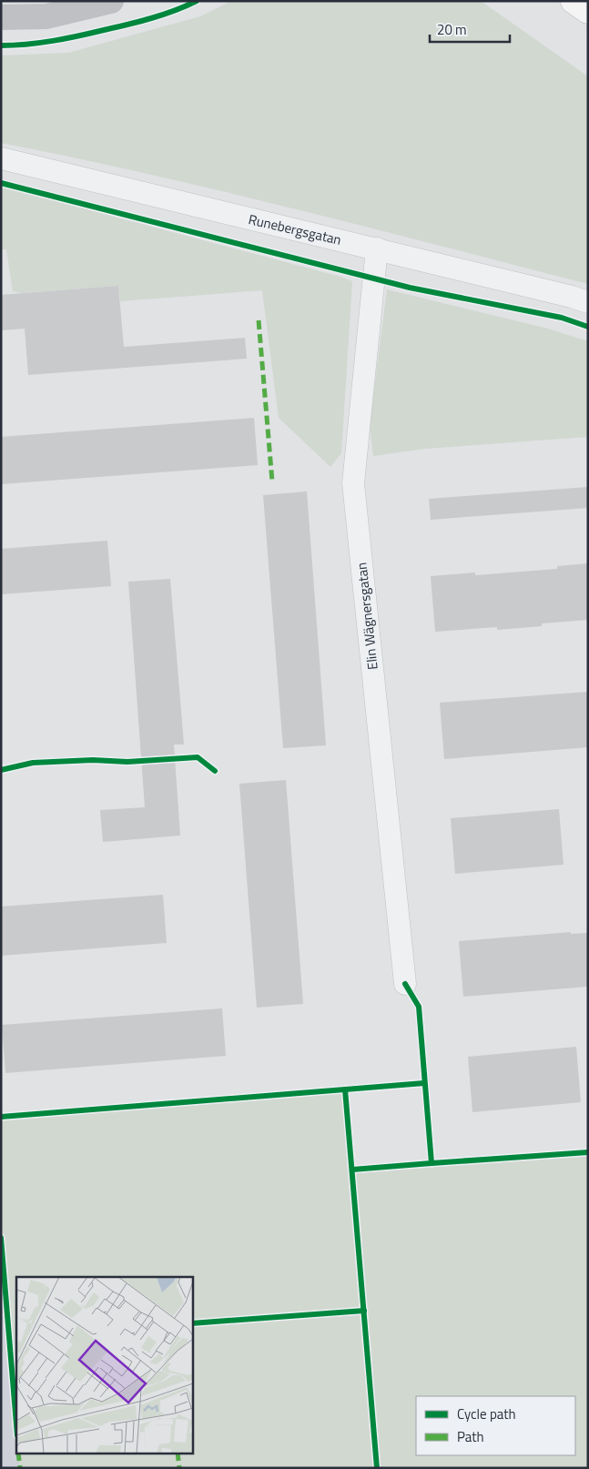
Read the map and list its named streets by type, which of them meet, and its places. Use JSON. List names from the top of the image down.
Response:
{
  "streets": {
    "street": ["Runebergsgatan", "Elin Wägnersgatan"]
  },
  "crossings": [
    ["Runebergsgatan", "Elin Wägnersgatan"]
  ],
  "legend": ["Cycle path", "Path"],
  "scale_bar": "20 m"
}
